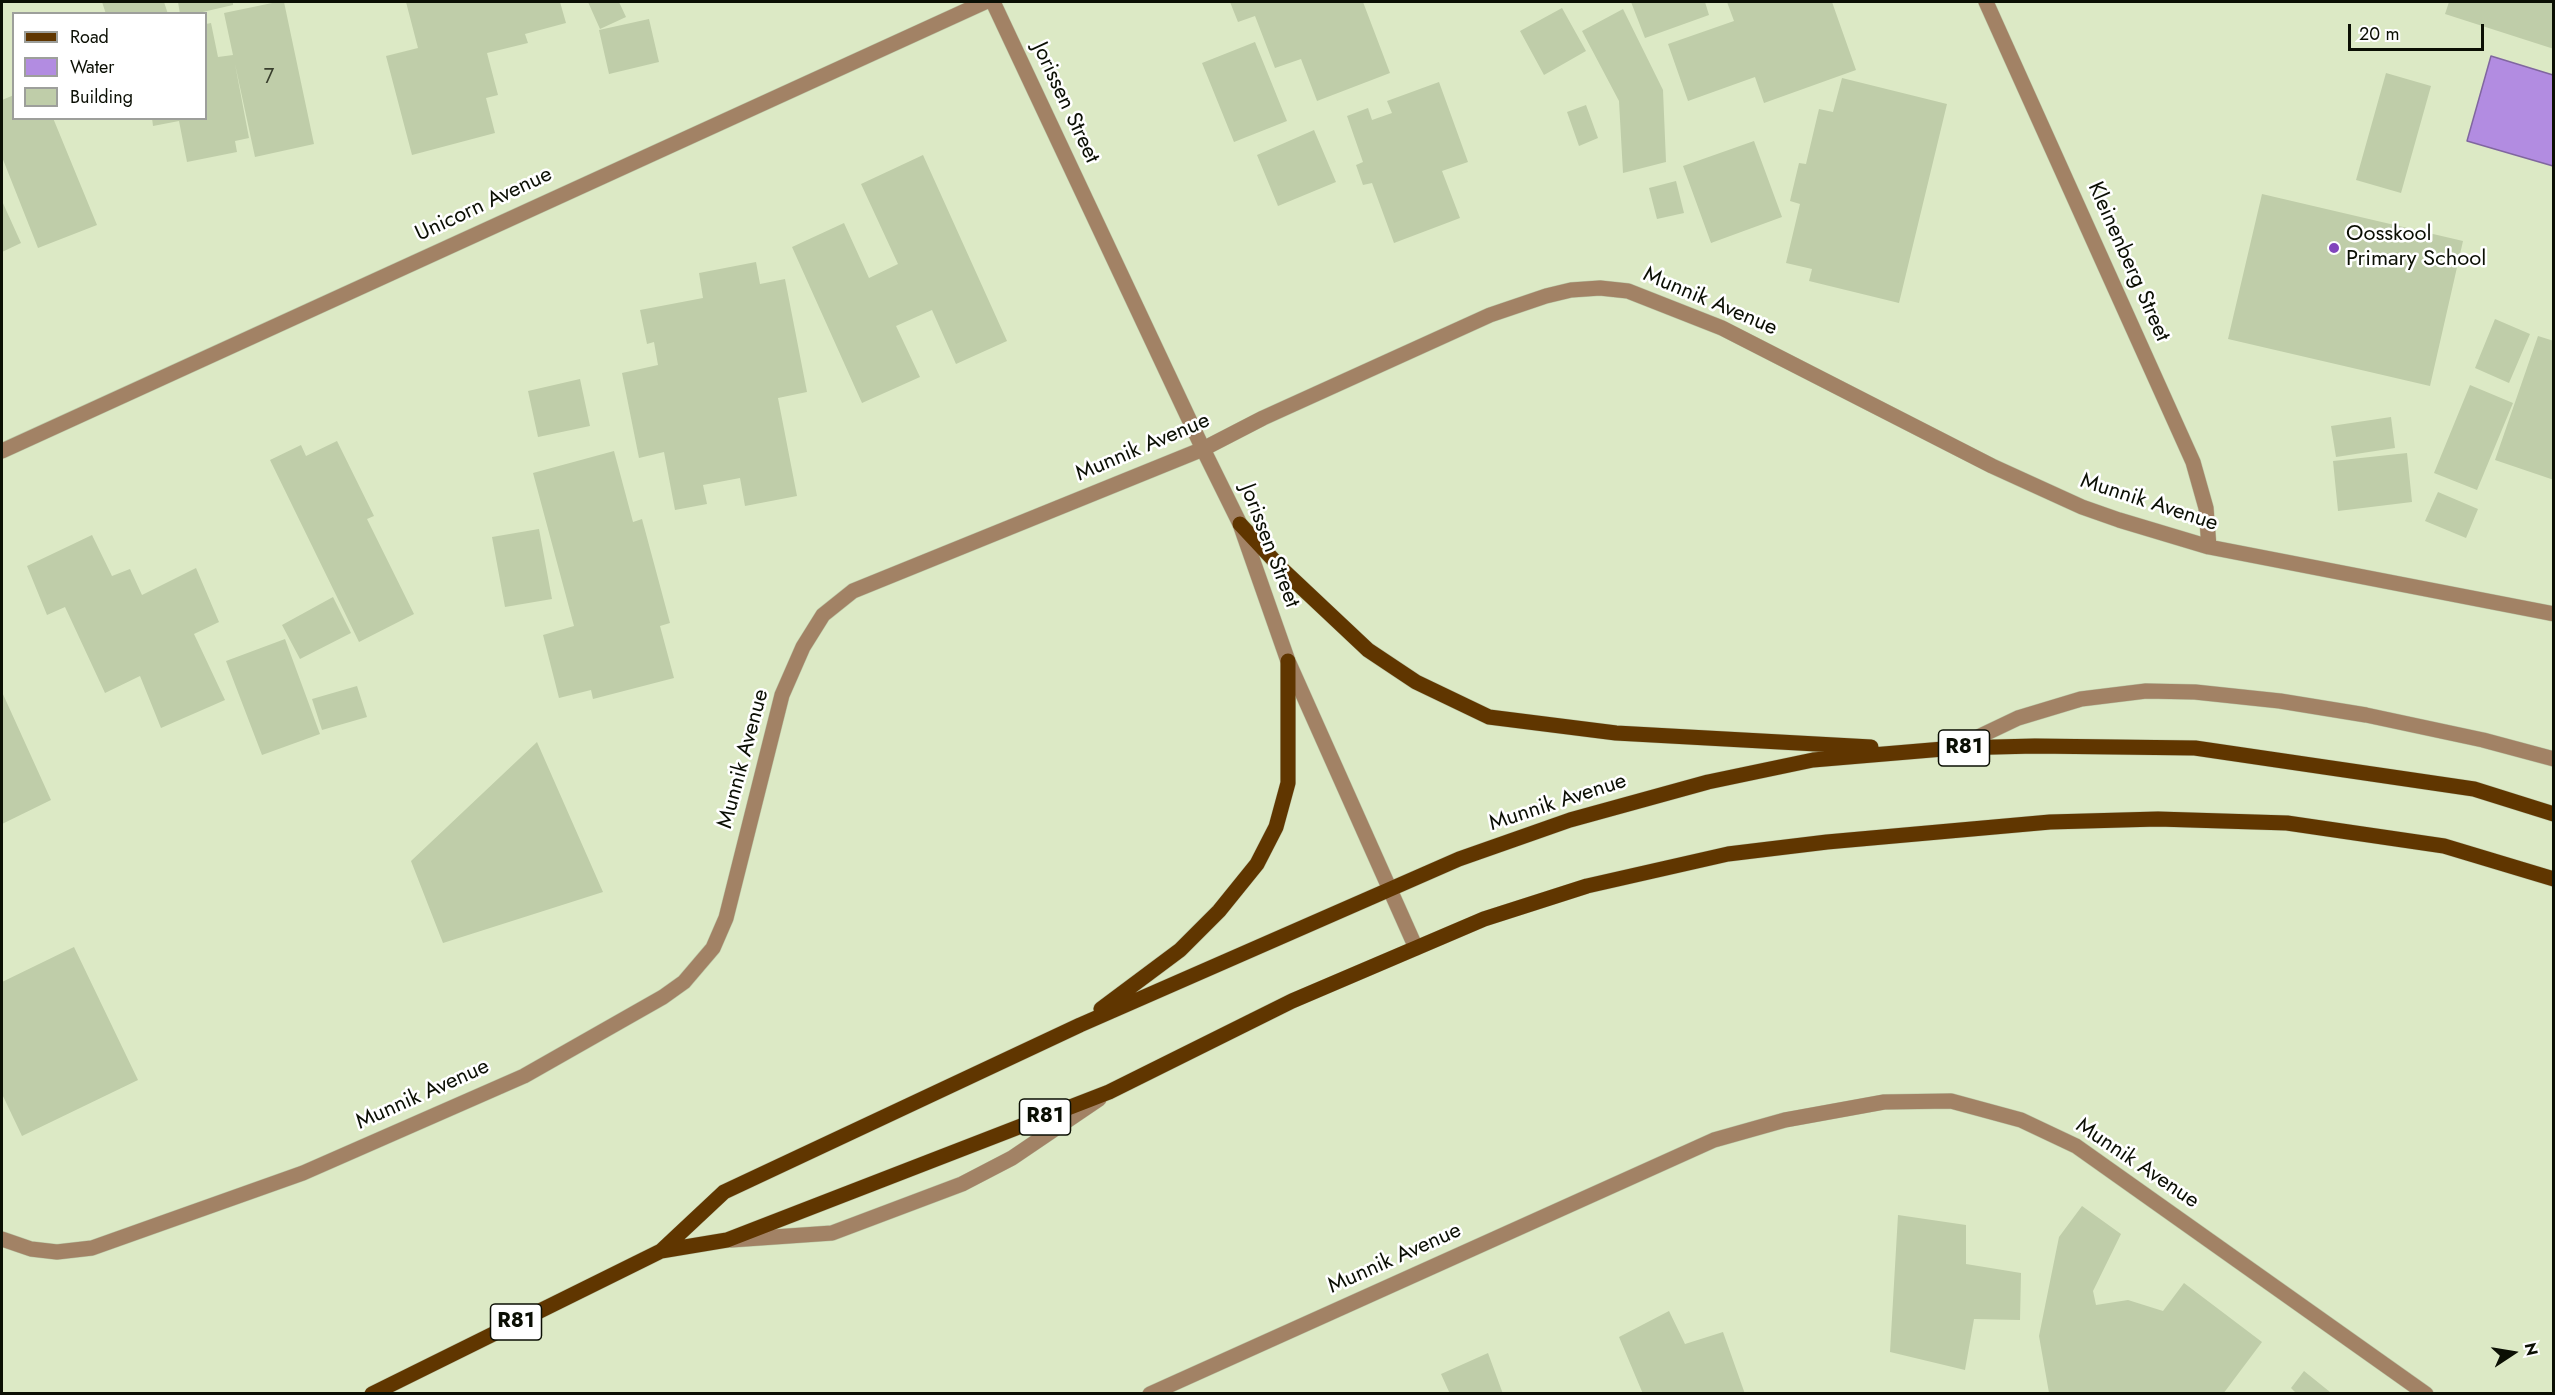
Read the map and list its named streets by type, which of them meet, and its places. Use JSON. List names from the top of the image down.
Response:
{
  "streets": {
    "main road": ["Munnik Avenue", "R81"],
    "street": ["Jorissen Street", "Unicorn Avenue", "Kleinenberg Street"]
  },
  "crossings": [
    ["Jorissen Street", "Munnik Avenue"],
    ["Kleinenberg Street", "Munnik Avenue"]
  ],
  "places": ["Oosskool Primary School"],
  "house_numbers": ["7"],
  "legend": ["Road", "Water", "Building"],
  "scale_bar": "20 m",
  "north": "right"
}
